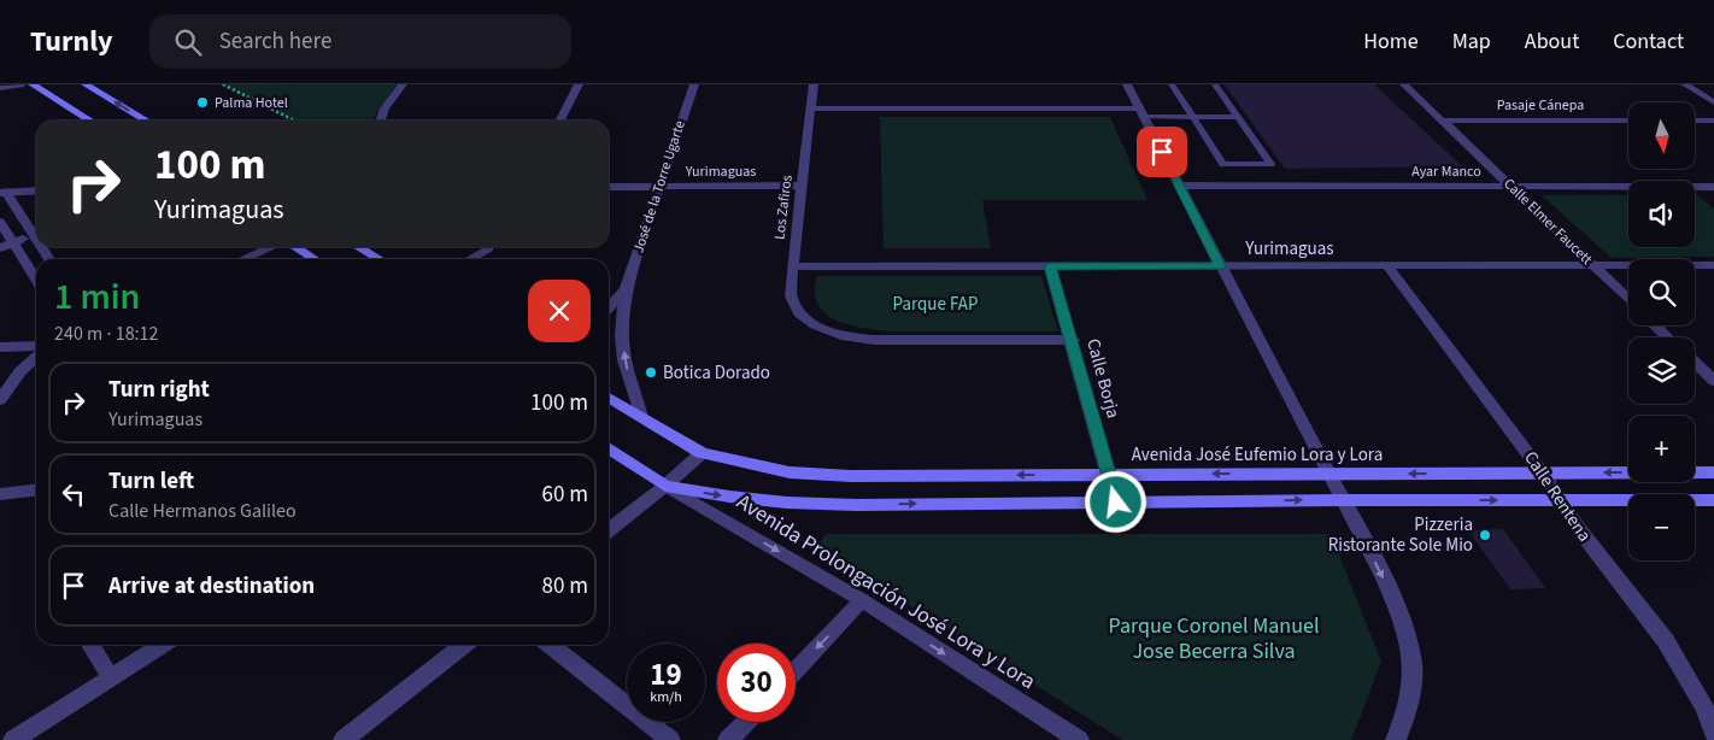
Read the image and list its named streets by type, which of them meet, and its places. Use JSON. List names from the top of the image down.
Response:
{
  "streets": {
    "main road": ["Avenida José Eufemio Lora y Lora"],
    "street": [
      "Pasaje Cánepa",
      "Yurimaguas",
      "Ayar Manco",
      "José de la Torre Ugarte",
      "Los Zafiros",
      "Calle Elmer Faucett",
      "Calle Borja",
      "Calle Rentena",
      "Avenida Prolongación José Lora y Lora"
    ]
  },
  "crossings": [
    ["Pasaje Cánepa", "Calle Elmer Faucett"],
    ["Yurimaguas", "José de la Torre Ugarte"],
    ["Yurimaguas", "Los Zafiros"],
    ["Yurimaguas", "Calle Elmer Faucett"],
    ["Yurimaguas", "Calle Borja"],
    ["Yurimaguas", "Calle Rentena"],
    ["Ayar Manco", "Calle Elmer Faucett"],
    ["José de la Torre Ugarte", "Avenida José Eufemio Lora y Lora"],
    ["Los Zafiros", "Calle Borja"],
    ["Calle Borja", "Avenida José Eufemio Lora y Lora"],
    ["Avenida José Eufemio Lora y Lora", "Calle Rentena"]
  ],
  "one_way": ["Avenida Prolongación José Lora y Lora"],
  "parks": ["Parque FAP", "Parque Coronel Manuel Jose Becerra Silva"],
  "places": ["Palma Hotel", "Botica Dorado", "Pizzeria Ristorante Sole Mio"],
  "north": "bottom",
  "page": {
    "header": "Turnly",
    "search": "Search here",
    "nav": [
      "Home",
      "Map",
      "About",
      "Contact"
    ],
    "map_buttons": ["+", "−"],
    "turn": ["100 m", "Yurimaguas"],
    "heading": ["1 min", "240 m · 18:12"],
    "list": [
      {
        "name": "Turn right",
        "note": "Yurimaguas",
        "value": "100 m"
      },
      {
        "name": "Turn left",
        "note": "Calle Hermanos Galileo",
        "value": "60 m"
      },
      {
        "name": "Arrive at destination",
        "value": "80 m"
      }
    ],
    "speed": "19 km/h",
    "limit": "30"
  }
}
